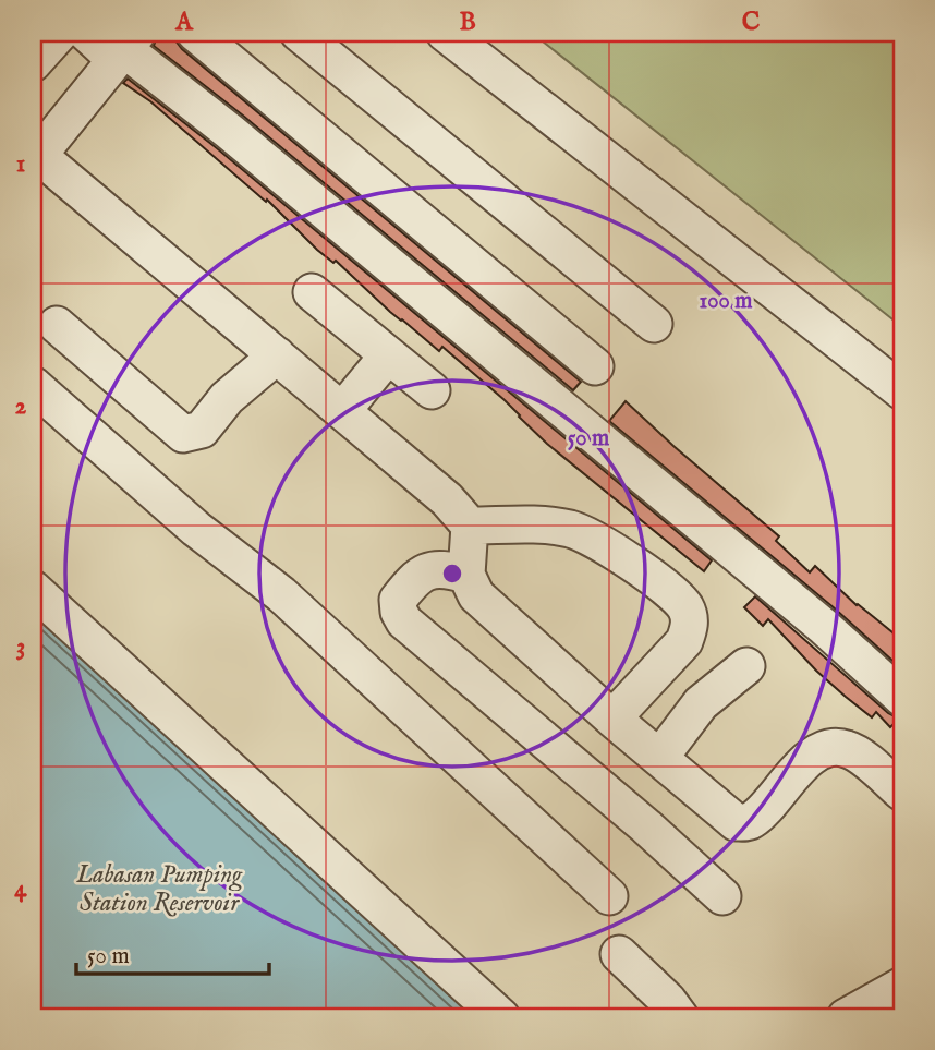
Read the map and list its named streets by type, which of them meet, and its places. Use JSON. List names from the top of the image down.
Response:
{
  "water": ["Labasan Pumping Station Reservoir"],
  "scale_bar": "50 m",
  "grid": {
    "columns": ["A", "B", "C"],
    "rows": [
      "1",
      "2",
      "3",
      "4"
    ]
  },
  "rings": ["100 m", "50 m"]
}
